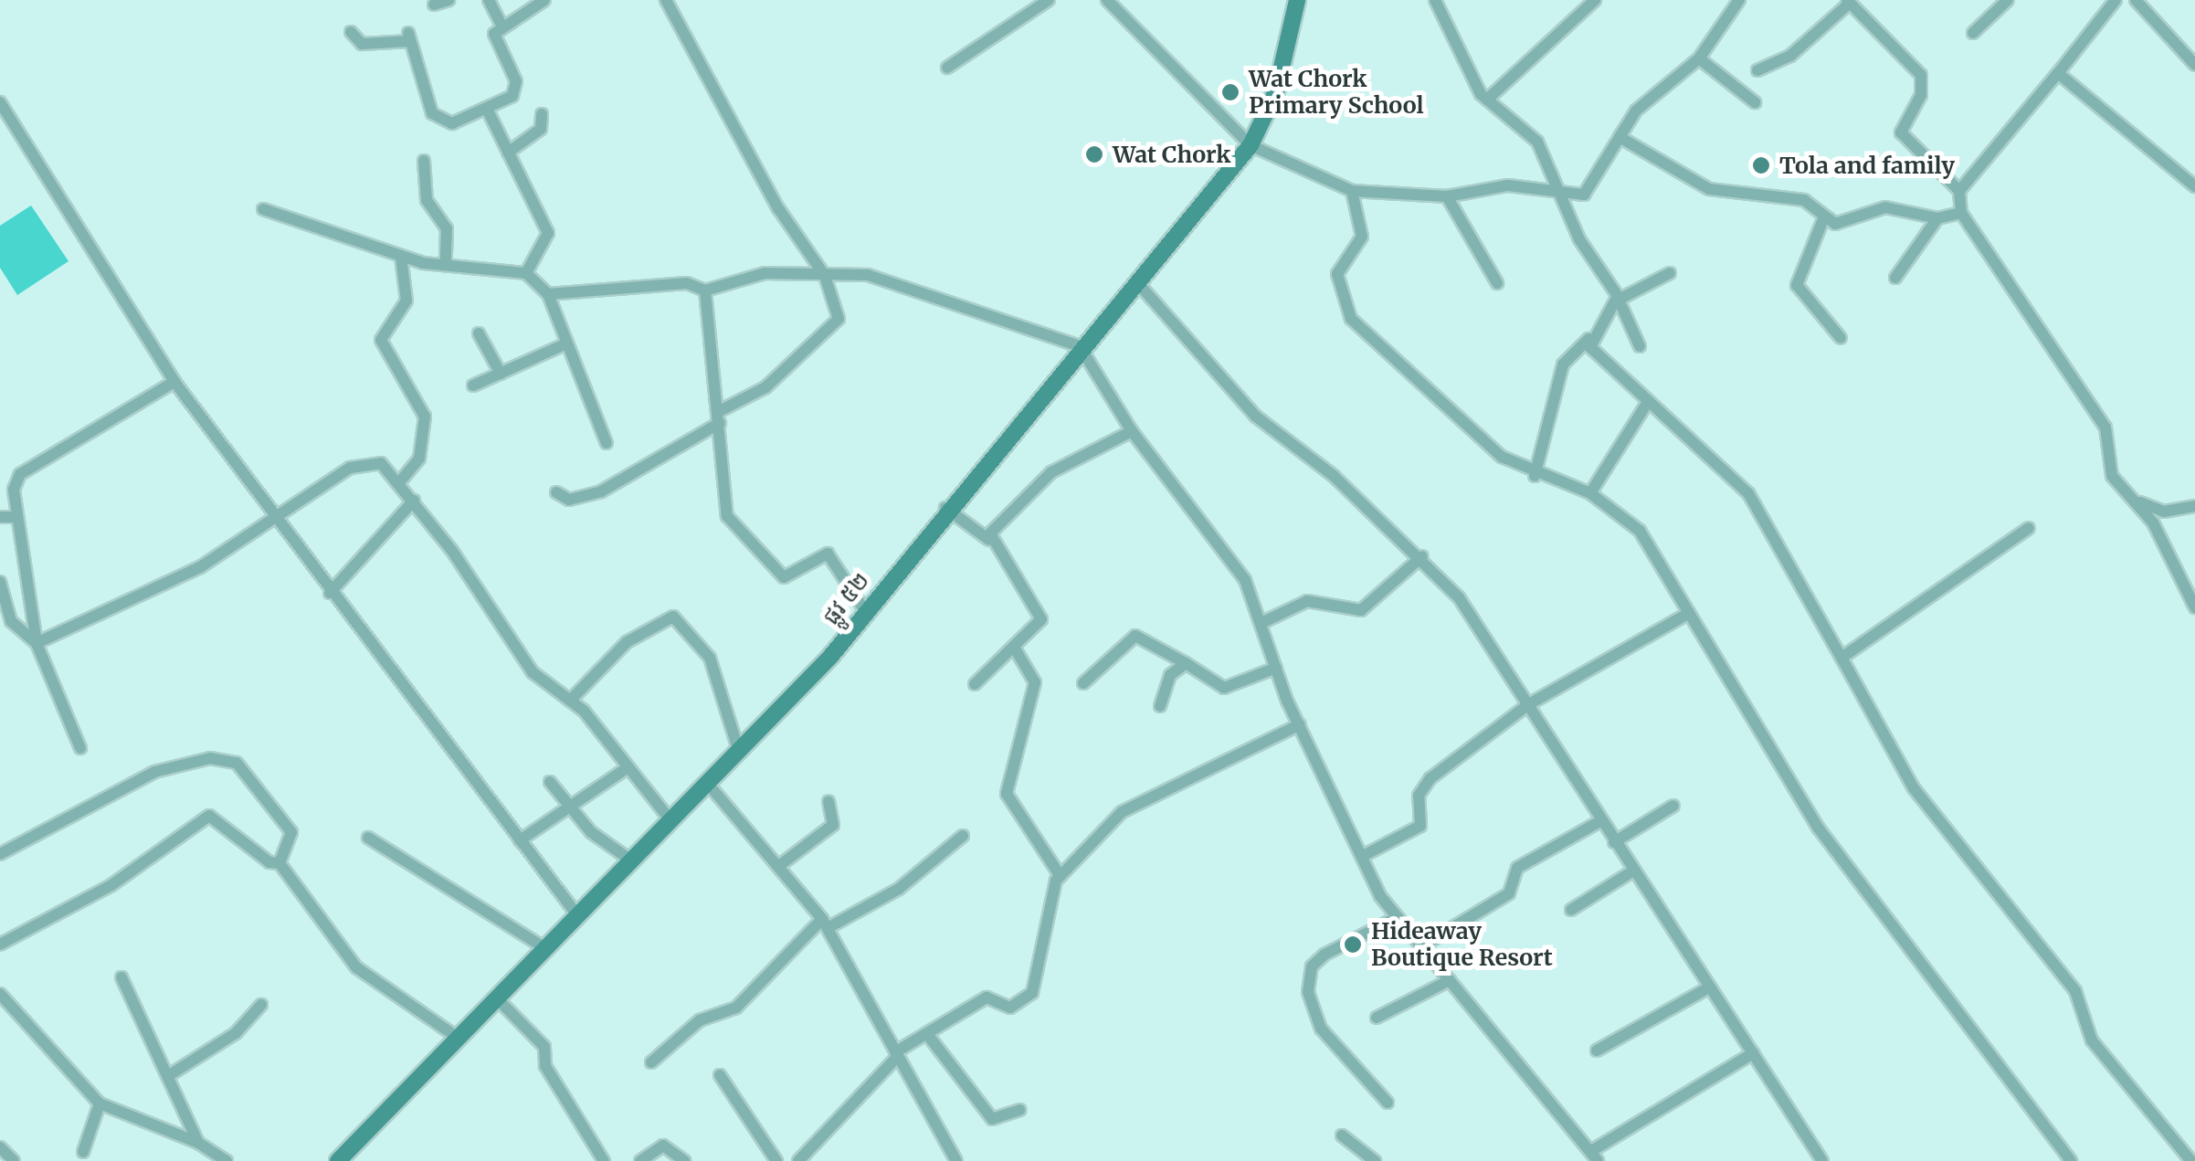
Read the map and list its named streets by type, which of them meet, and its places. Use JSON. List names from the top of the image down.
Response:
{
  "streets": {
    "street": ["ផ្លូវ ៥២"]
  },
  "places": [
    "Wat Chork Primary School",
    "Wat Chork",
    "Tola and family",
    "Hideaway Boutique Resort"
  ]
}
